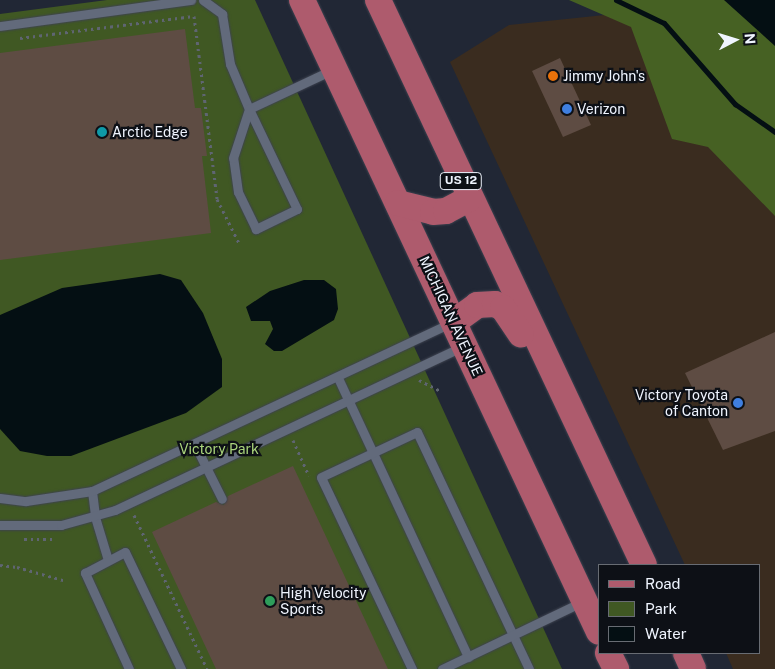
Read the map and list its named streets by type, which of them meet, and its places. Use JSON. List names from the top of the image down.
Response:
{
  "streets": {
    "main road": ["US 12", "MICHIGAN AVENUE"]
  },
  "parks": ["Victory Park"],
  "places": [
    "Jimmy John's",
    "Verizon",
    "Arctic Edge",
    "Victory Toyota of Canton",
    "High Velocity Sports"
  ],
  "legend": ["Road", "Park", "Water"],
  "north": "right"
}
